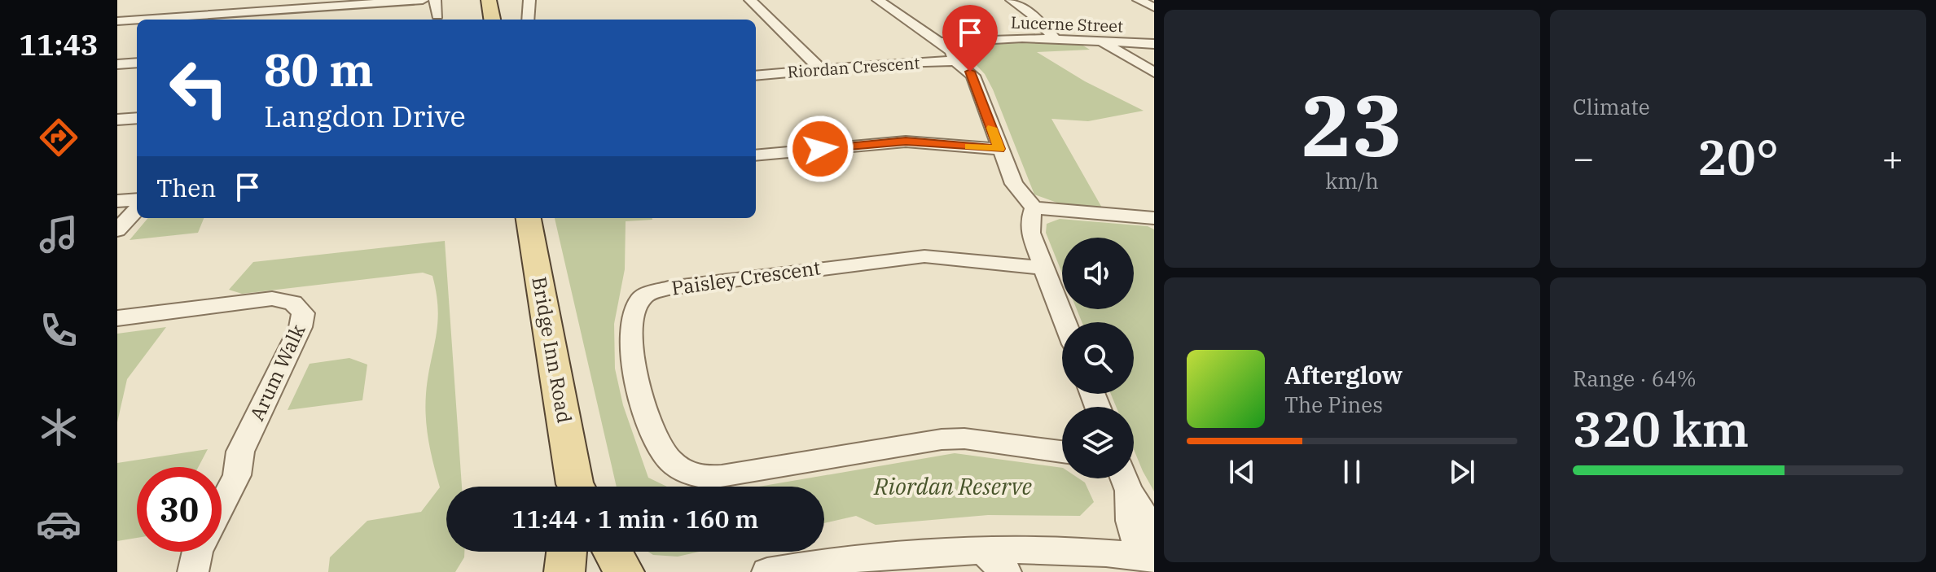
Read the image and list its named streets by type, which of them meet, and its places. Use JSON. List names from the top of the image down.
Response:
{
  "streets": {
    "main road": ["Bridge Inn Road"],
    "street": [
      "Lucerne Street",
      "Riordan Crescent",
      "Paisley Crescent",
      "Arum Walk"
    ]
  },
  "parks": ["Riordan Reserve"],
  "page": {
    "tabs": "11:43",
    "tile": [
      ["23", "km/h"],
      "Climate",
      ["Range · 64%", "320 km"]
    ],
    "turn": ["80 m", "Langdon Drive"],
    "heat": ["−", "20°", "+"],
    "then": "Then",
    "song": ["Afterglow", "The Pines"],
    "limit": "30",
    "trip": "11:44 · 1 min · 160 m"
  }
}
